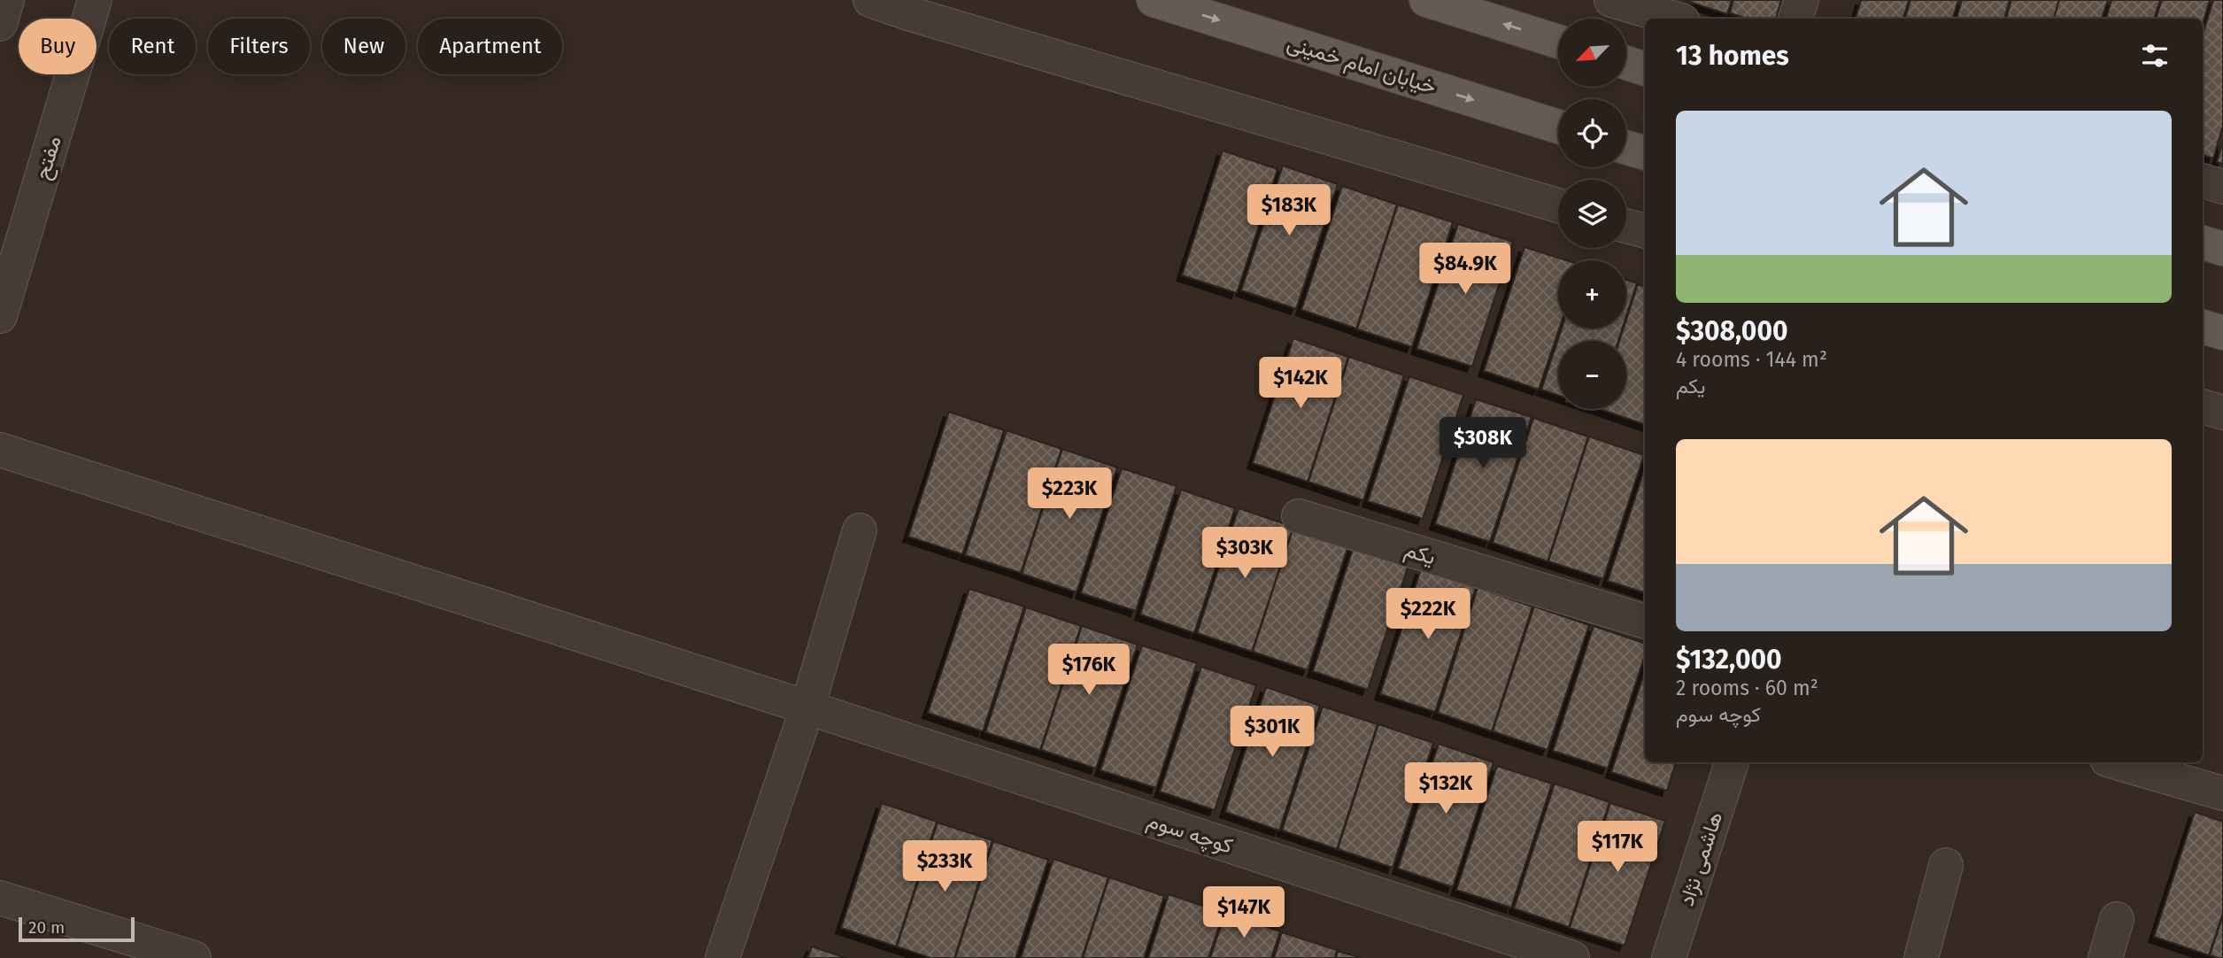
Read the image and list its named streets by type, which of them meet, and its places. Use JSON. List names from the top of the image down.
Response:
{
  "streets": {
    "main road": ["خیابان امام خمینی"],
    "street": [
      "مفتح",
      "یکم",
      "کوچه سوم",
      "هاشمی نژاد"
    ]
  },
  "scale_bar": "20 m",
  "north": "bottom left",
  "page": {
    "map_buttons": ["+", "−"],
    "chip": [
      "Buy",
      "Rent",
      "Filters",
      "New",
      "Apartment"
    ],
    "heading": "13 homes",
    "list": [
      {
        "name": "$308,000",
        "note": "4 rooms · 144 m² · یکم"
      },
      {
        "name": "$132,000",
        "note": "2 rooms · 60 m² · کوچه سوم"
      }
    ],
    "price": [
      "$183K",
      "$84.9K",
      "$142K",
      "$308K",
      "$223K",
      "$303K",
      "$222K",
      "$176K",
      "$301K",
      "$132K",
      "$117K",
      "$233K",
      "$147K"
    ],
    "scale": "20 m"
  }
}
